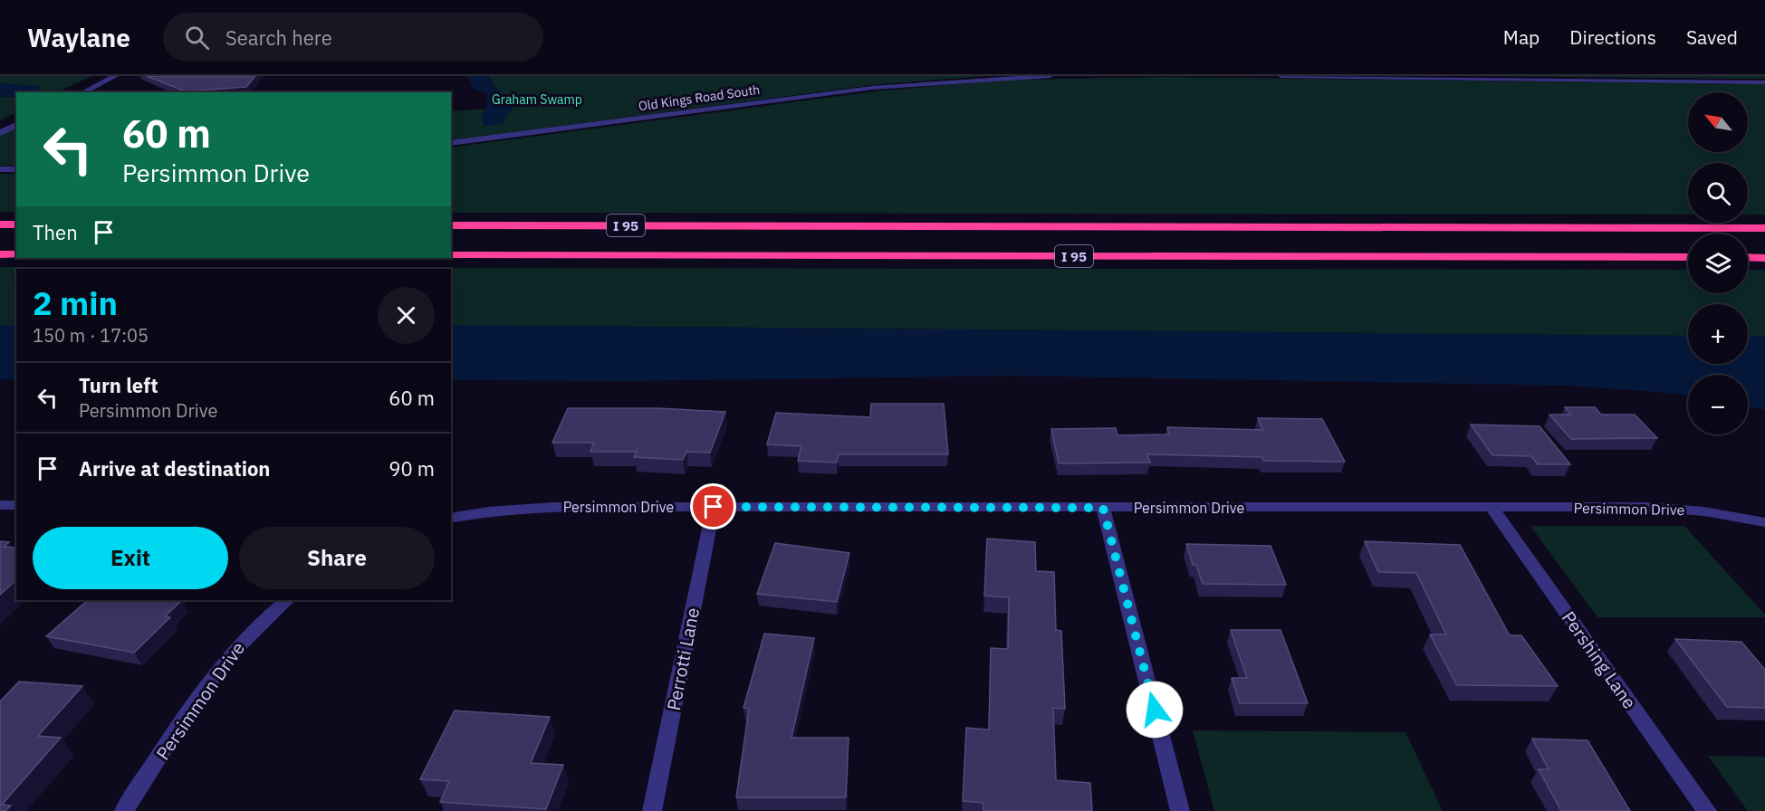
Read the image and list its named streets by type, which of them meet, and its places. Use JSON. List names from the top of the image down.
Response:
{
  "streets": {
    "highway": ["I 95"],
    "street": [
      "Old Kings Road South",
      "Persimmon Drive",
      "Perrotti Lane",
      "Pershing Lane"
    ]
  },
  "crossings": [
    ["Persimmon Drive", "Perrotti Lane"],
    ["Persimmon Drive", "Pershing Lane"]
  ],
  "parks": ["Graham Swamp"],
  "north": "top left",
  "page": {
    "header": "Waylane",
    "search": "Search here",
    "nav": ["Map", "Directions", "Saved"],
    "map_buttons": ["+", "−"],
    "turn": ["60 m", "Persimmon Drive"],
    "then": "Then",
    "heading": ["2 min", "150 m · 17:05"],
    "list": [
      {
        "name": "Turn left",
        "note": "Persimmon Drive",
        "value": "60 m"
      },
      {
        "name": "Arrive at destination",
        "value": "90 m"
      }
    ],
    "buttons": ["Exit", "Share"]
  }
}
